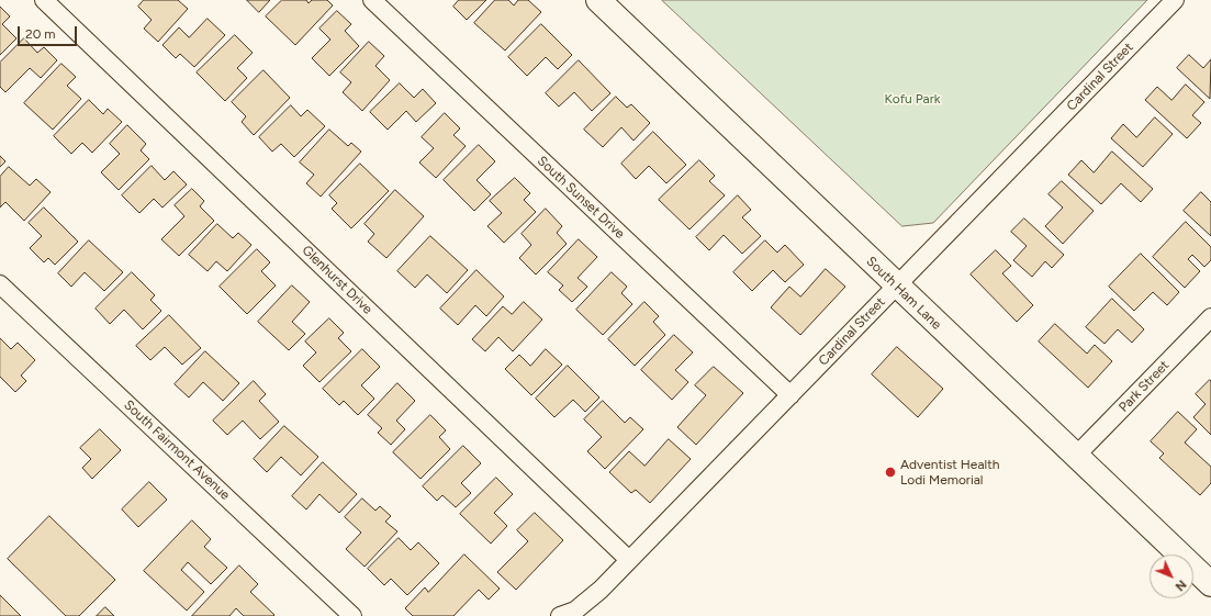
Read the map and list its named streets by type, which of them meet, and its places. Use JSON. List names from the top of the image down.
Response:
{
  "streets": {
    "main road": ["South Ham Lane"],
    "street": [
      "Cardinal Street",
      "South Sunset Drive",
      "Glenhurst Drive",
      "Park Street",
      "South Fairmont Avenue"
    ]
  },
  "crossings": [
    ["Cardinal Street", "South Sunset Drive"],
    ["Cardinal Street", "Glenhurst Drive"],
    ["Cardinal Street", "South Ham Lane"],
    ["South Ham Lane", "Park Street"]
  ],
  "parks": ["Kofu Park"],
  "places": ["Adventist Health Lodi Memorial"],
  "scale_bar": "20 m",
  "north": "bottom right"
}
